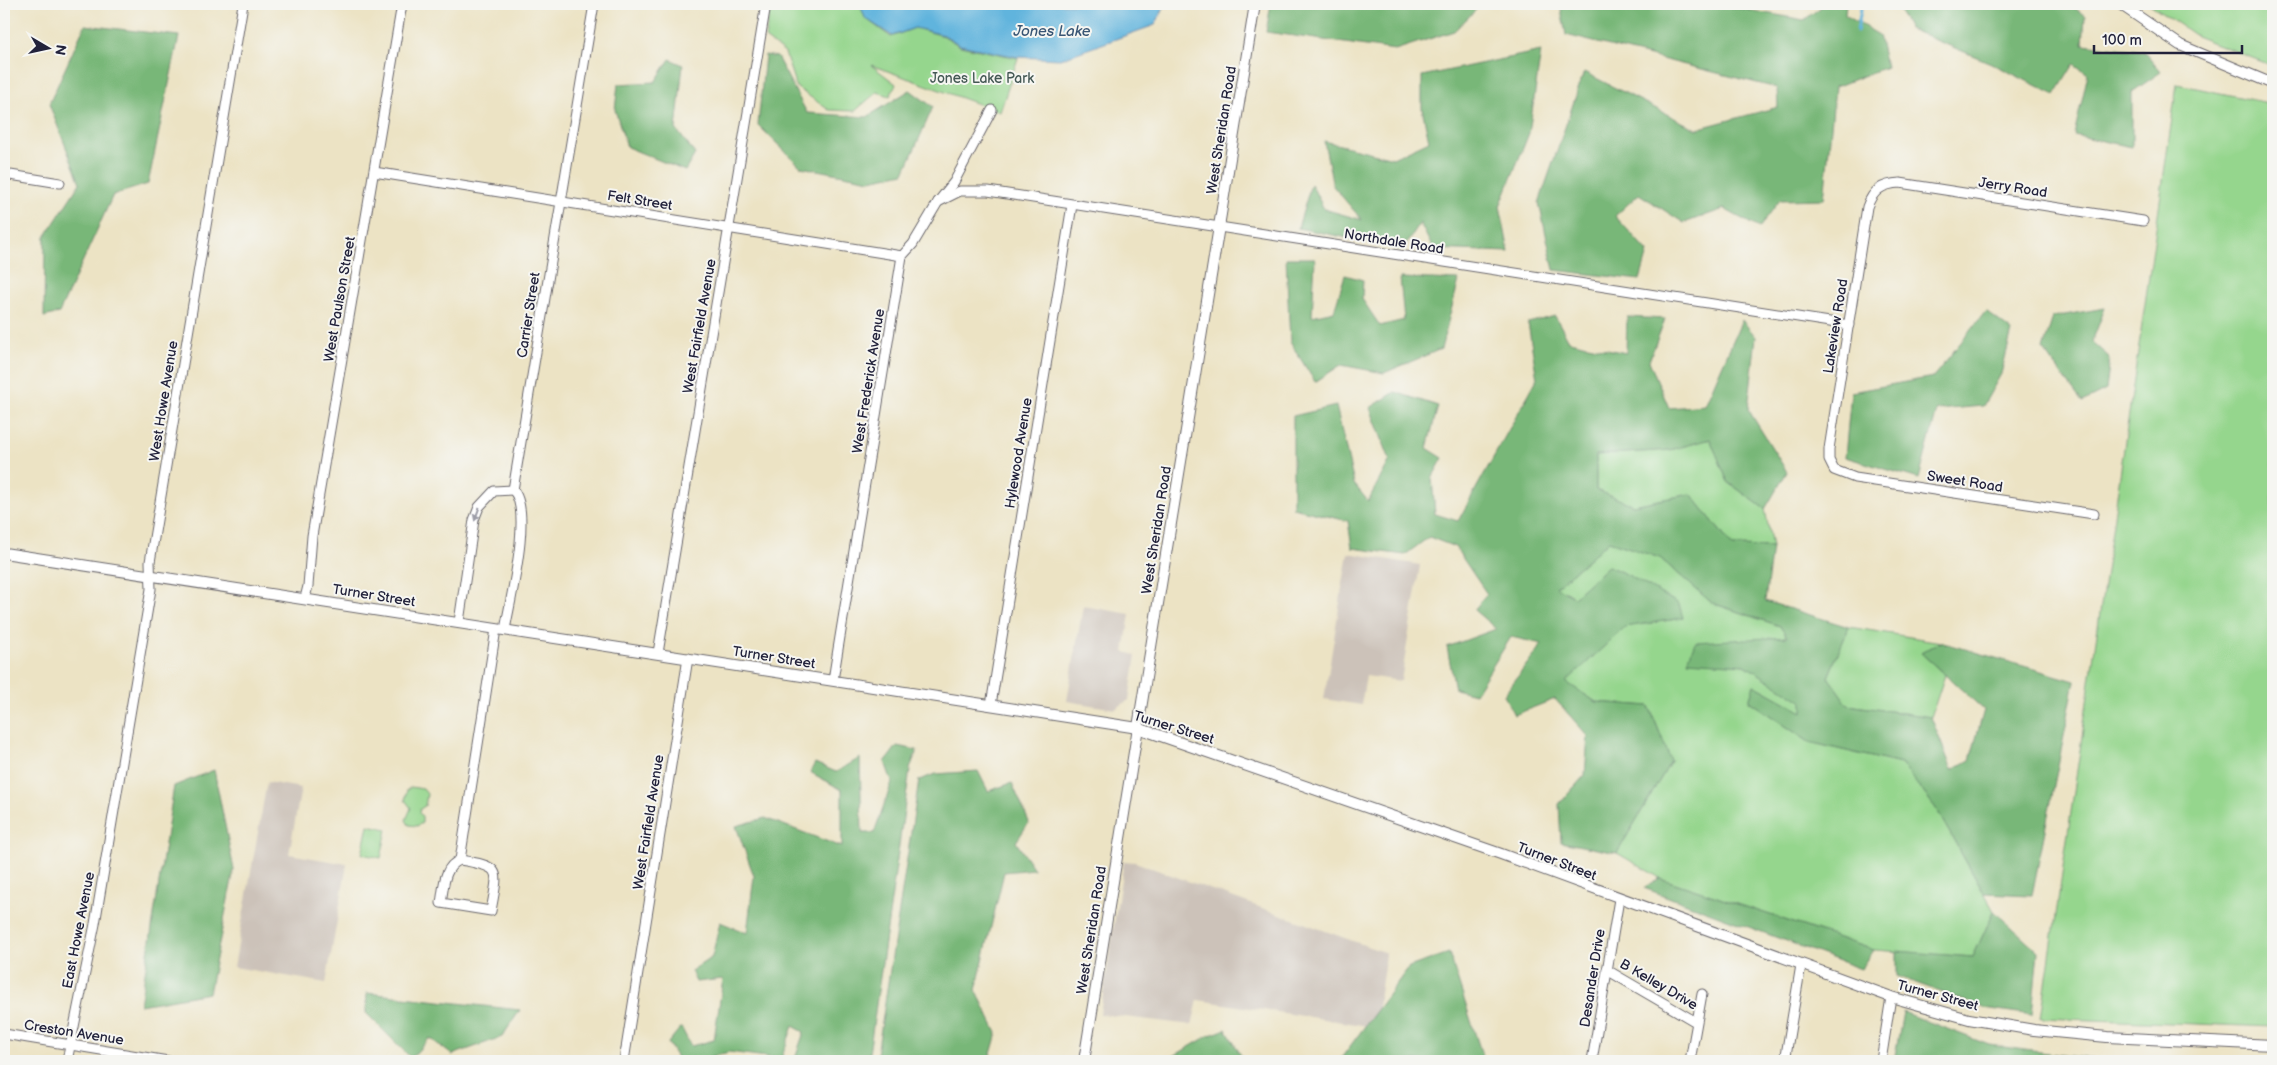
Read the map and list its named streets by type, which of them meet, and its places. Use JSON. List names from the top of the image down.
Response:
{
  "streets": {
    "street": [
      "West Sheridan Road",
      "Jerry Road",
      "Felt Street",
      "Northdale Road",
      "West Paulson Street",
      "Carrier Street",
      "West Fairfield Avenue",
      "Lakeview Road",
      "West Frederick Avenue",
      "West Howe Avenue",
      "Hylewood Avenue",
      "Sweet Road",
      "Turner Street",
      "East Howe Avenue",
      "Desander Drive",
      "B Kelley Drive",
      "Creston Avenue"
    ]
  },
  "crossings": [
    ["West Sheridan Road", "Northdale Road"],
    ["West Sheridan Road", "Turner Street"],
    ["Jerry Road", "Lakeview Road"],
    ["Felt Street", "West Paulson Street"],
    ["Felt Street", "Carrier Street"],
    ["Felt Street", "West Fairfield Avenue"],
    ["Felt Street", "West Frederick Avenue"],
    ["Northdale Road", "Lakeview Road"],
    ["Northdale Road", "West Frederick Avenue"],
    ["Northdale Road", "Hylewood Avenue"],
    ["West Paulson Street", "Turner Street"],
    ["Carrier Street", "Turner Street"],
    ["West Fairfield Avenue", "Turner Street"],
    ["Lakeview Road", "Sweet Road"],
    ["West Frederick Avenue", "Turner Street"],
    ["West Howe Avenue", "Turner Street"],
    ["West Howe Avenue", "East Howe Avenue"],
    ["Hylewood Avenue", "Turner Street"],
    ["Turner Street", "Desander Drive"],
    ["East Howe Avenue", "Creston Avenue"],
    ["Desander Drive", "B Kelley Drive"]
  ],
  "water": ["Jones Lake"],
  "parks": ["Jones Lake Park"],
  "scale_bar": "100 m",
  "north": "right"
}
